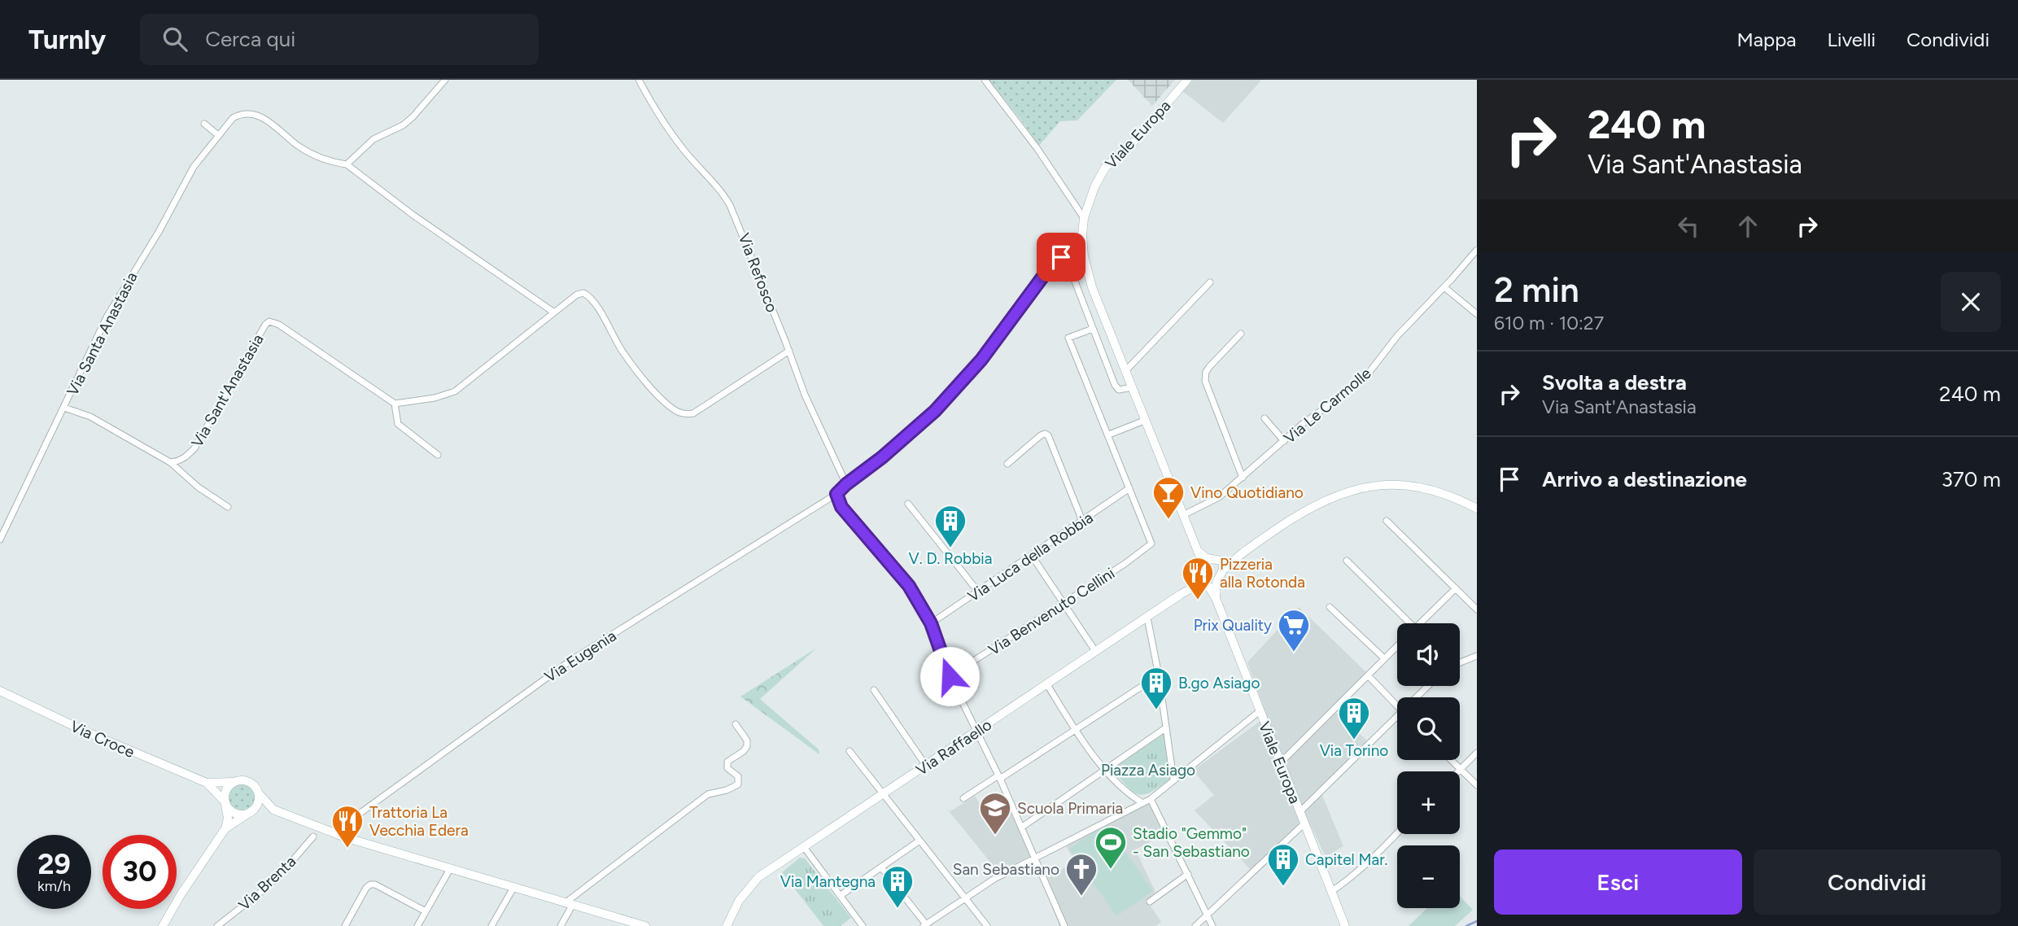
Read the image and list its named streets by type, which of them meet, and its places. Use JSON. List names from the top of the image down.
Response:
{
  "streets": {
    "main road": ["Viale Europa", "Via Croce", "Via Raffaello"],
    "street": [
      "Via Refosco",
      "Via Santa Anastasia",
      "Via Sant'Anastasia",
      "Via Le Carmolle",
      "Via Luca della Robbia",
      "Via Benvenuto Cellini",
      "Via Eugenia",
      "Via Brenta"
    ]
  },
  "crossings": [
    ["Viale Europa", "Via Le Carmolle"],
    ["Viale Europa", "Via Raffaello"],
    ["Via Luca della Robbia", "Via Benvenuto Cellini"]
  ],
  "parks": ["Piazza Asiago"],
  "places": {
    "bar": ["Vino Quotidiano"],
    "building": [
      "V. D. Robbia",
      "B.go Asiago",
      "Via Torino",
      "Capitel Mar.",
      "Via Mantegna"
    ],
    "restaurant": ["Pizzeria alla Rotonda", "Trattoria La Vecchia Edera"],
    "supermarket": ["Prix Quality"],
    "school or university": ["Scuola Primaria"],
    "sports": ["Stadio \"Gemmo\" - San Sebastiano"],
    "church": ["San Sebastiano"]
  },
  "page": {
    "header": "Turnly",
    "search": "Cerca qui",
    "nav": ["Mappa", "Livelli", "Condividi"],
    "turn": ["240 m", "Via Sant'Anastasia"],
    "heading": ["2 min", "610 m · 10:27"],
    "list": [
      {
        "name": "Svolta a destra",
        "note": "Via Sant'Anastasia",
        "value": "240 m"
      },
      {
        "name": "Arrivo a destinazione",
        "value": "370 m"
      }
    ],
    "map_buttons": ["+", "−"],
    "speed": "29 km/h",
    "limit": "30",
    "buttons": ["Esci", "Condividi"]
  }
}
